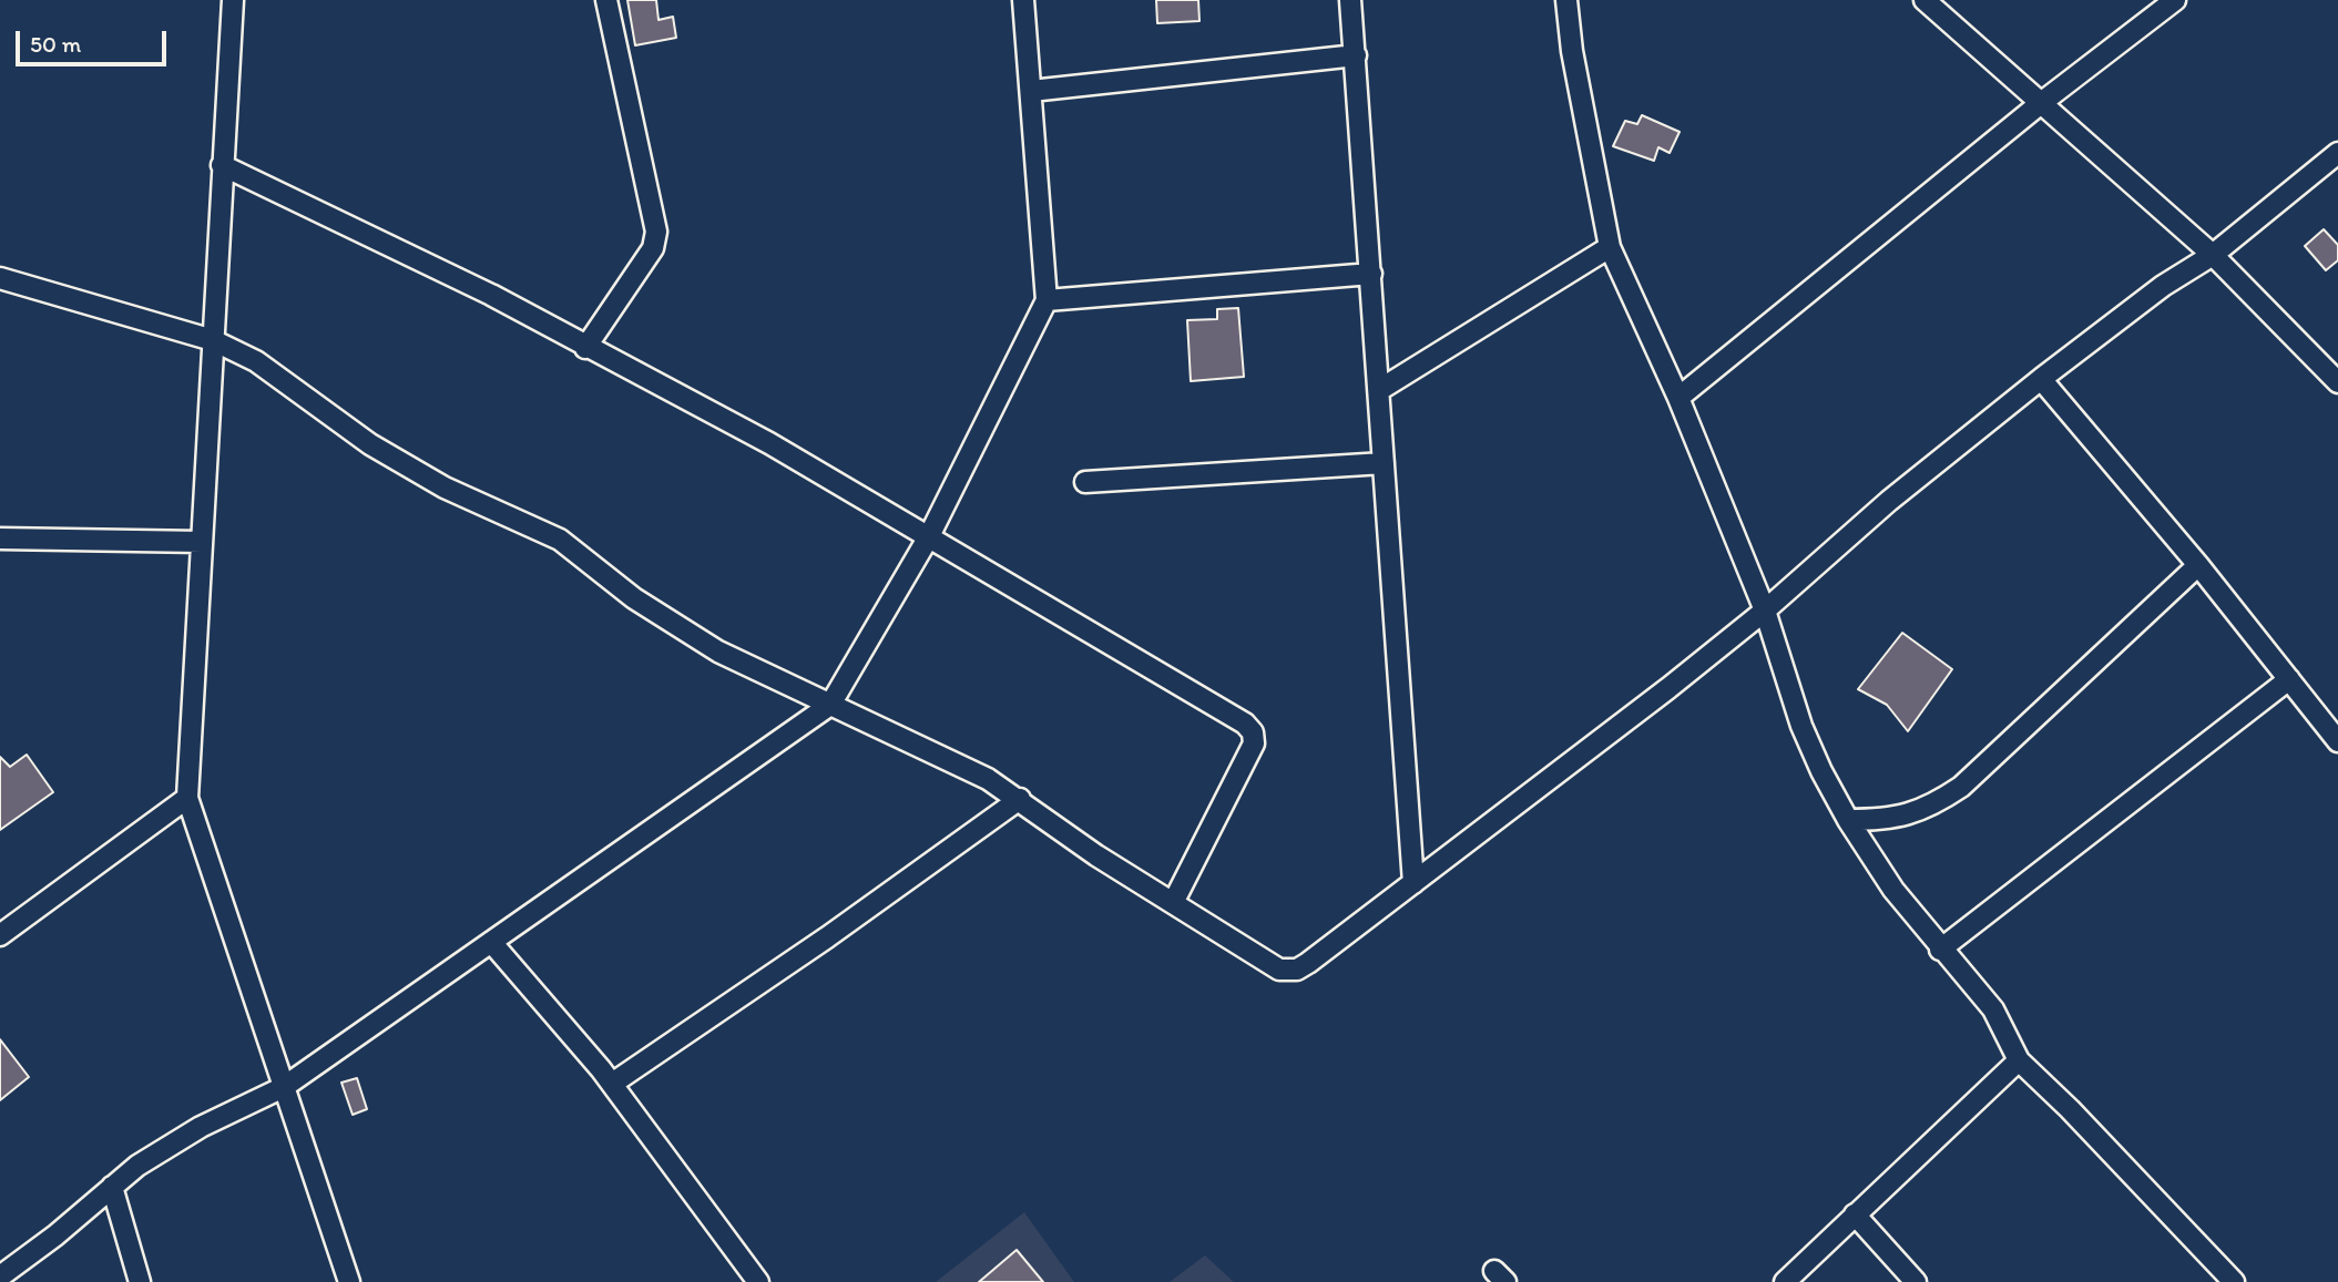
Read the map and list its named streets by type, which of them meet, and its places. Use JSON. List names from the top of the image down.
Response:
{
  "scale_bar": "50 m"
}
